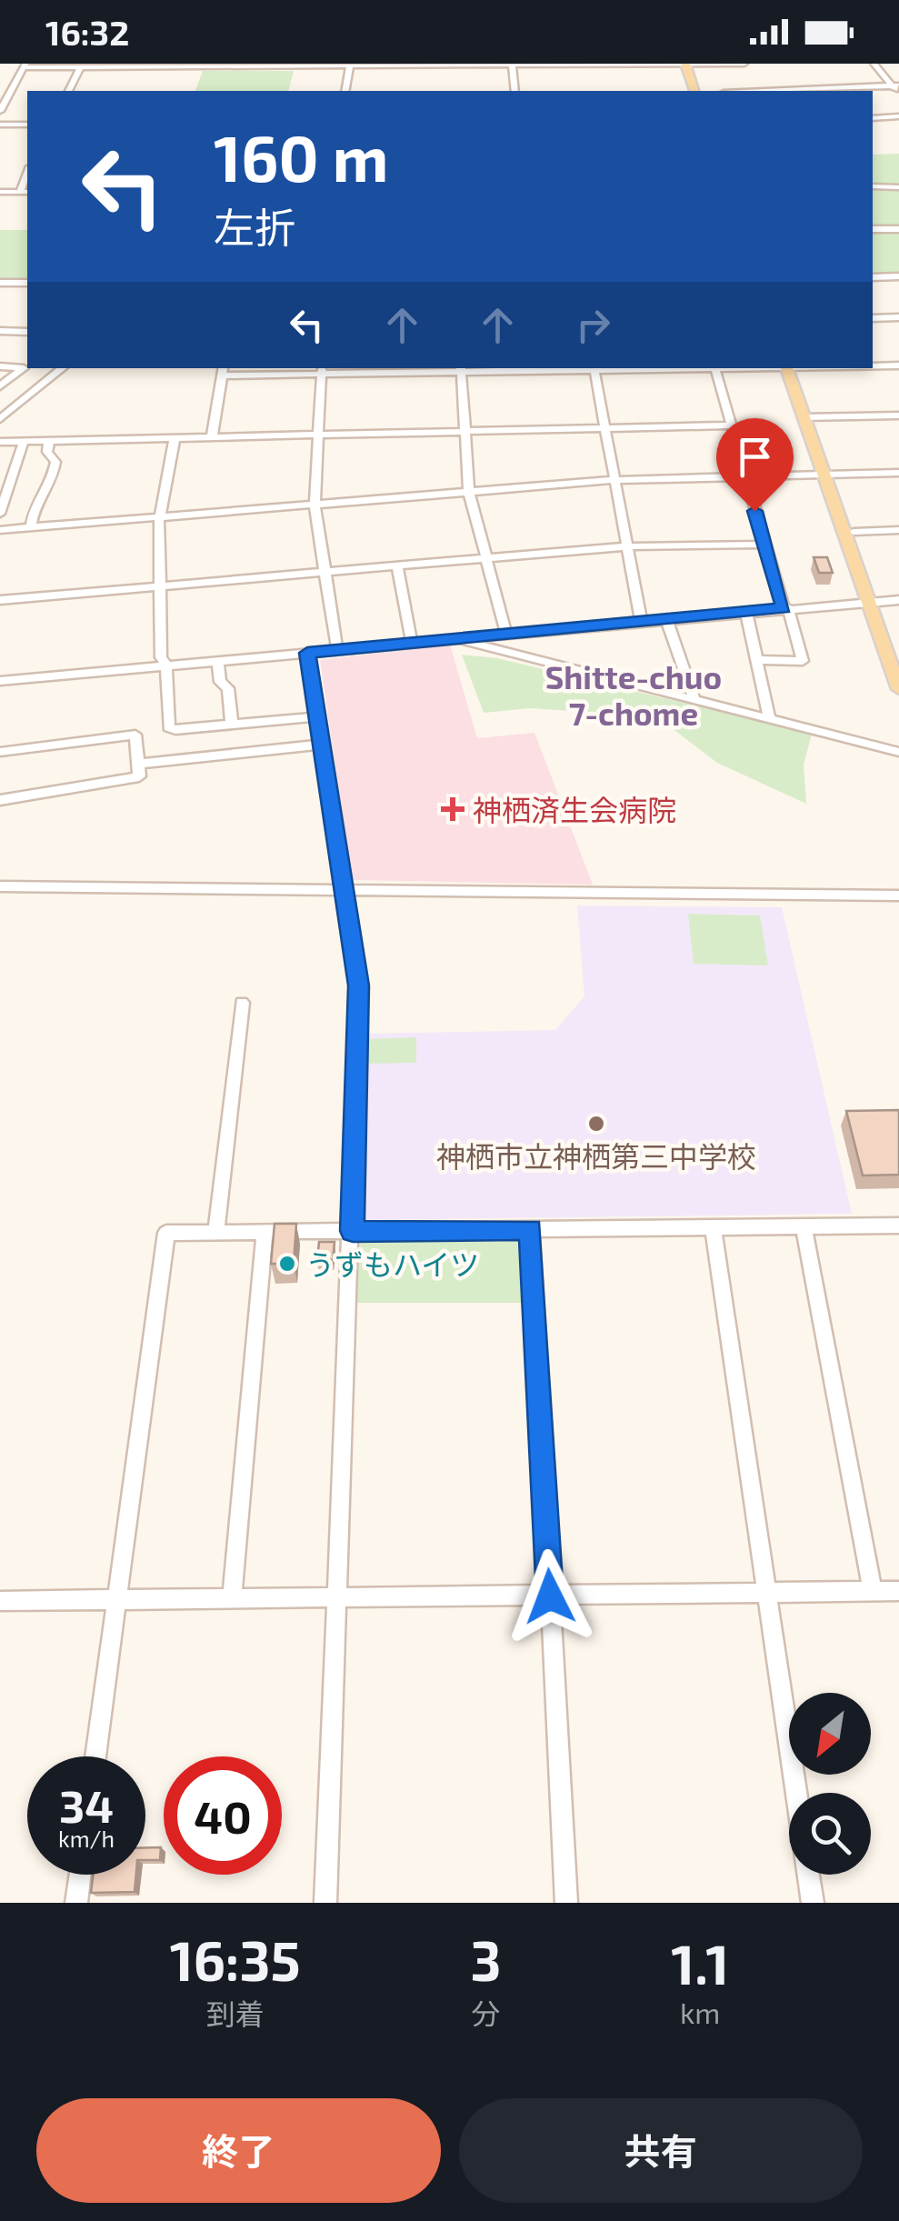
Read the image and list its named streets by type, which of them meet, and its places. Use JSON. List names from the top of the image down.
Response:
{
  "districts": ["Shitte-chuo 7-chome"],
  "places": {
    "health": ["神栖済生会病院"],
    "other": ["神栖市立神栖第三中学校", "うずもハイツ"]
  },
  "north": "bottom left",
  "page": {
    "status": "16:32",
    "turn": ["160 m", "左折"],
    "speed": "34 km/h",
    "limit": "40",
    "eta": [
      "16:35",
      "到着",
      "3",
      "分",
      "1.1",
      "km"
    ],
    "buttons": ["終了", "共有"]
  }
}
